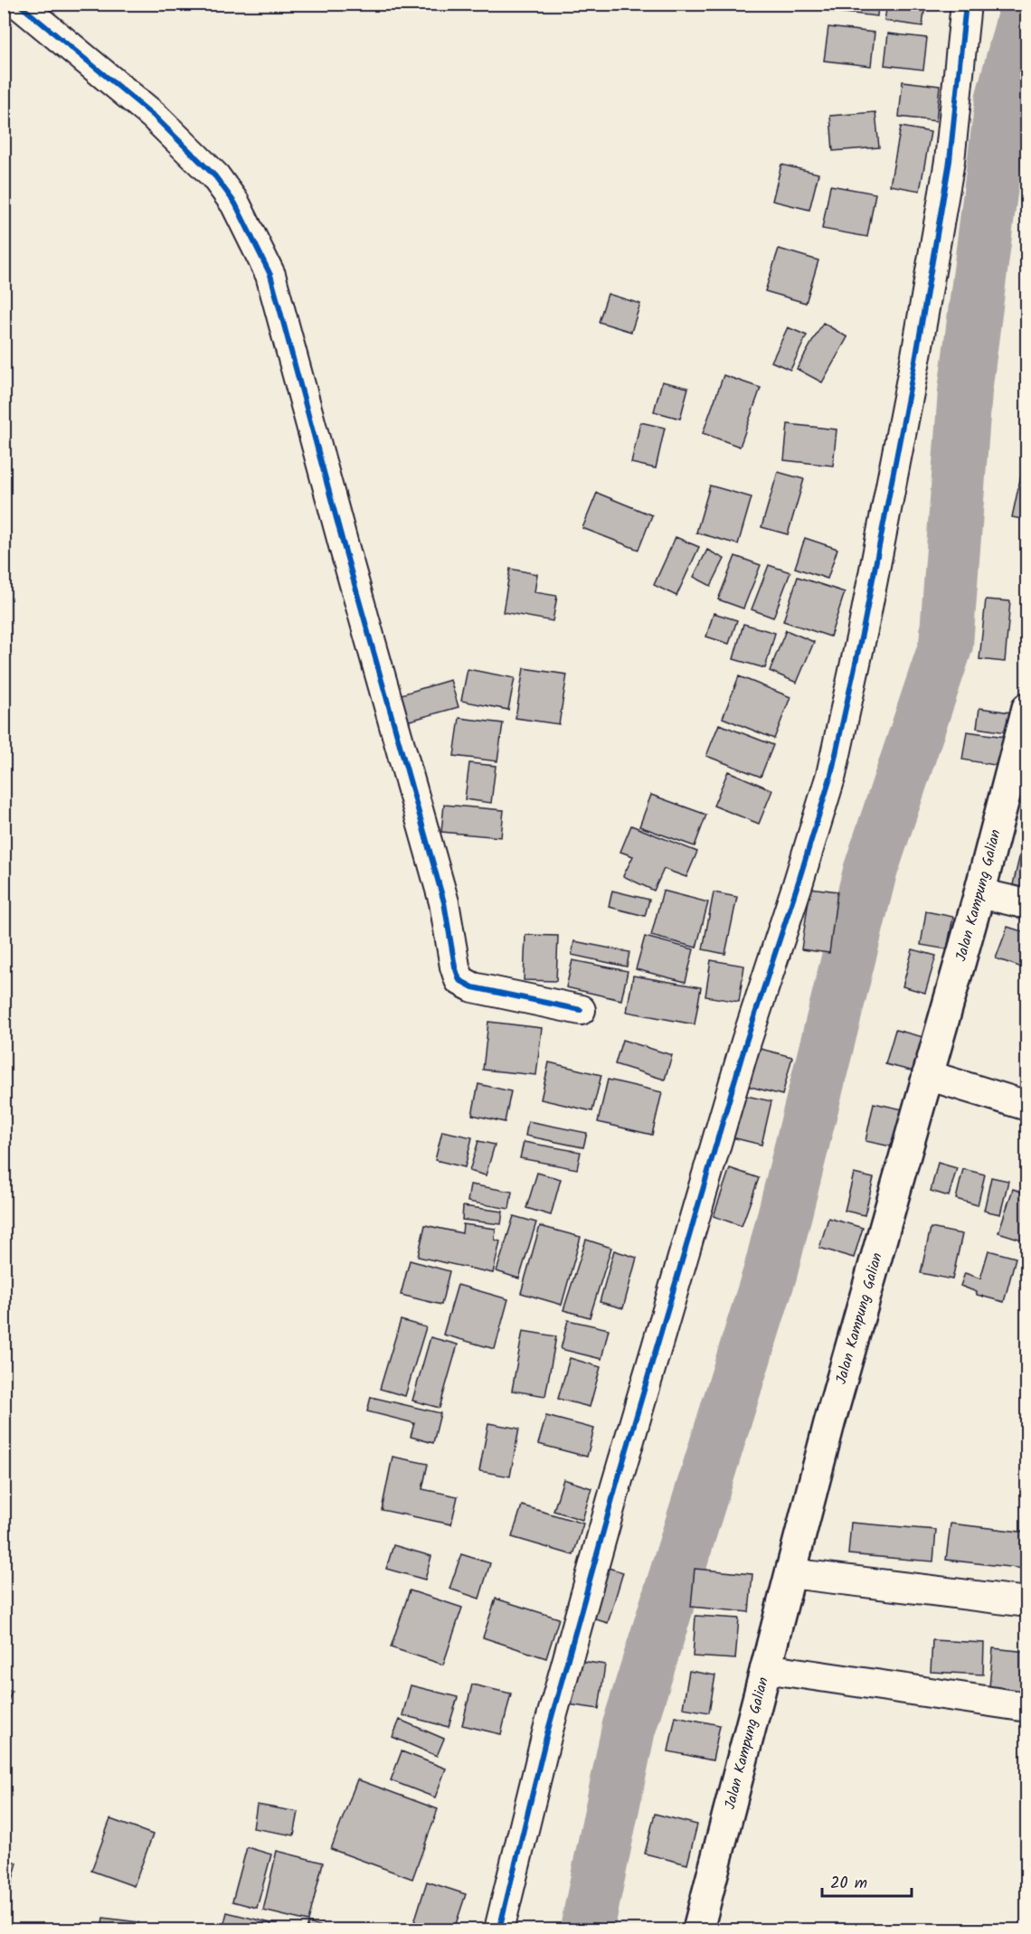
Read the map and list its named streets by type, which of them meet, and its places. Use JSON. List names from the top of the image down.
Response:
{
  "streets": {
    "main road": ["Jalan Kampung Galian"]
  },
  "scale_bar": "20 m"
}
